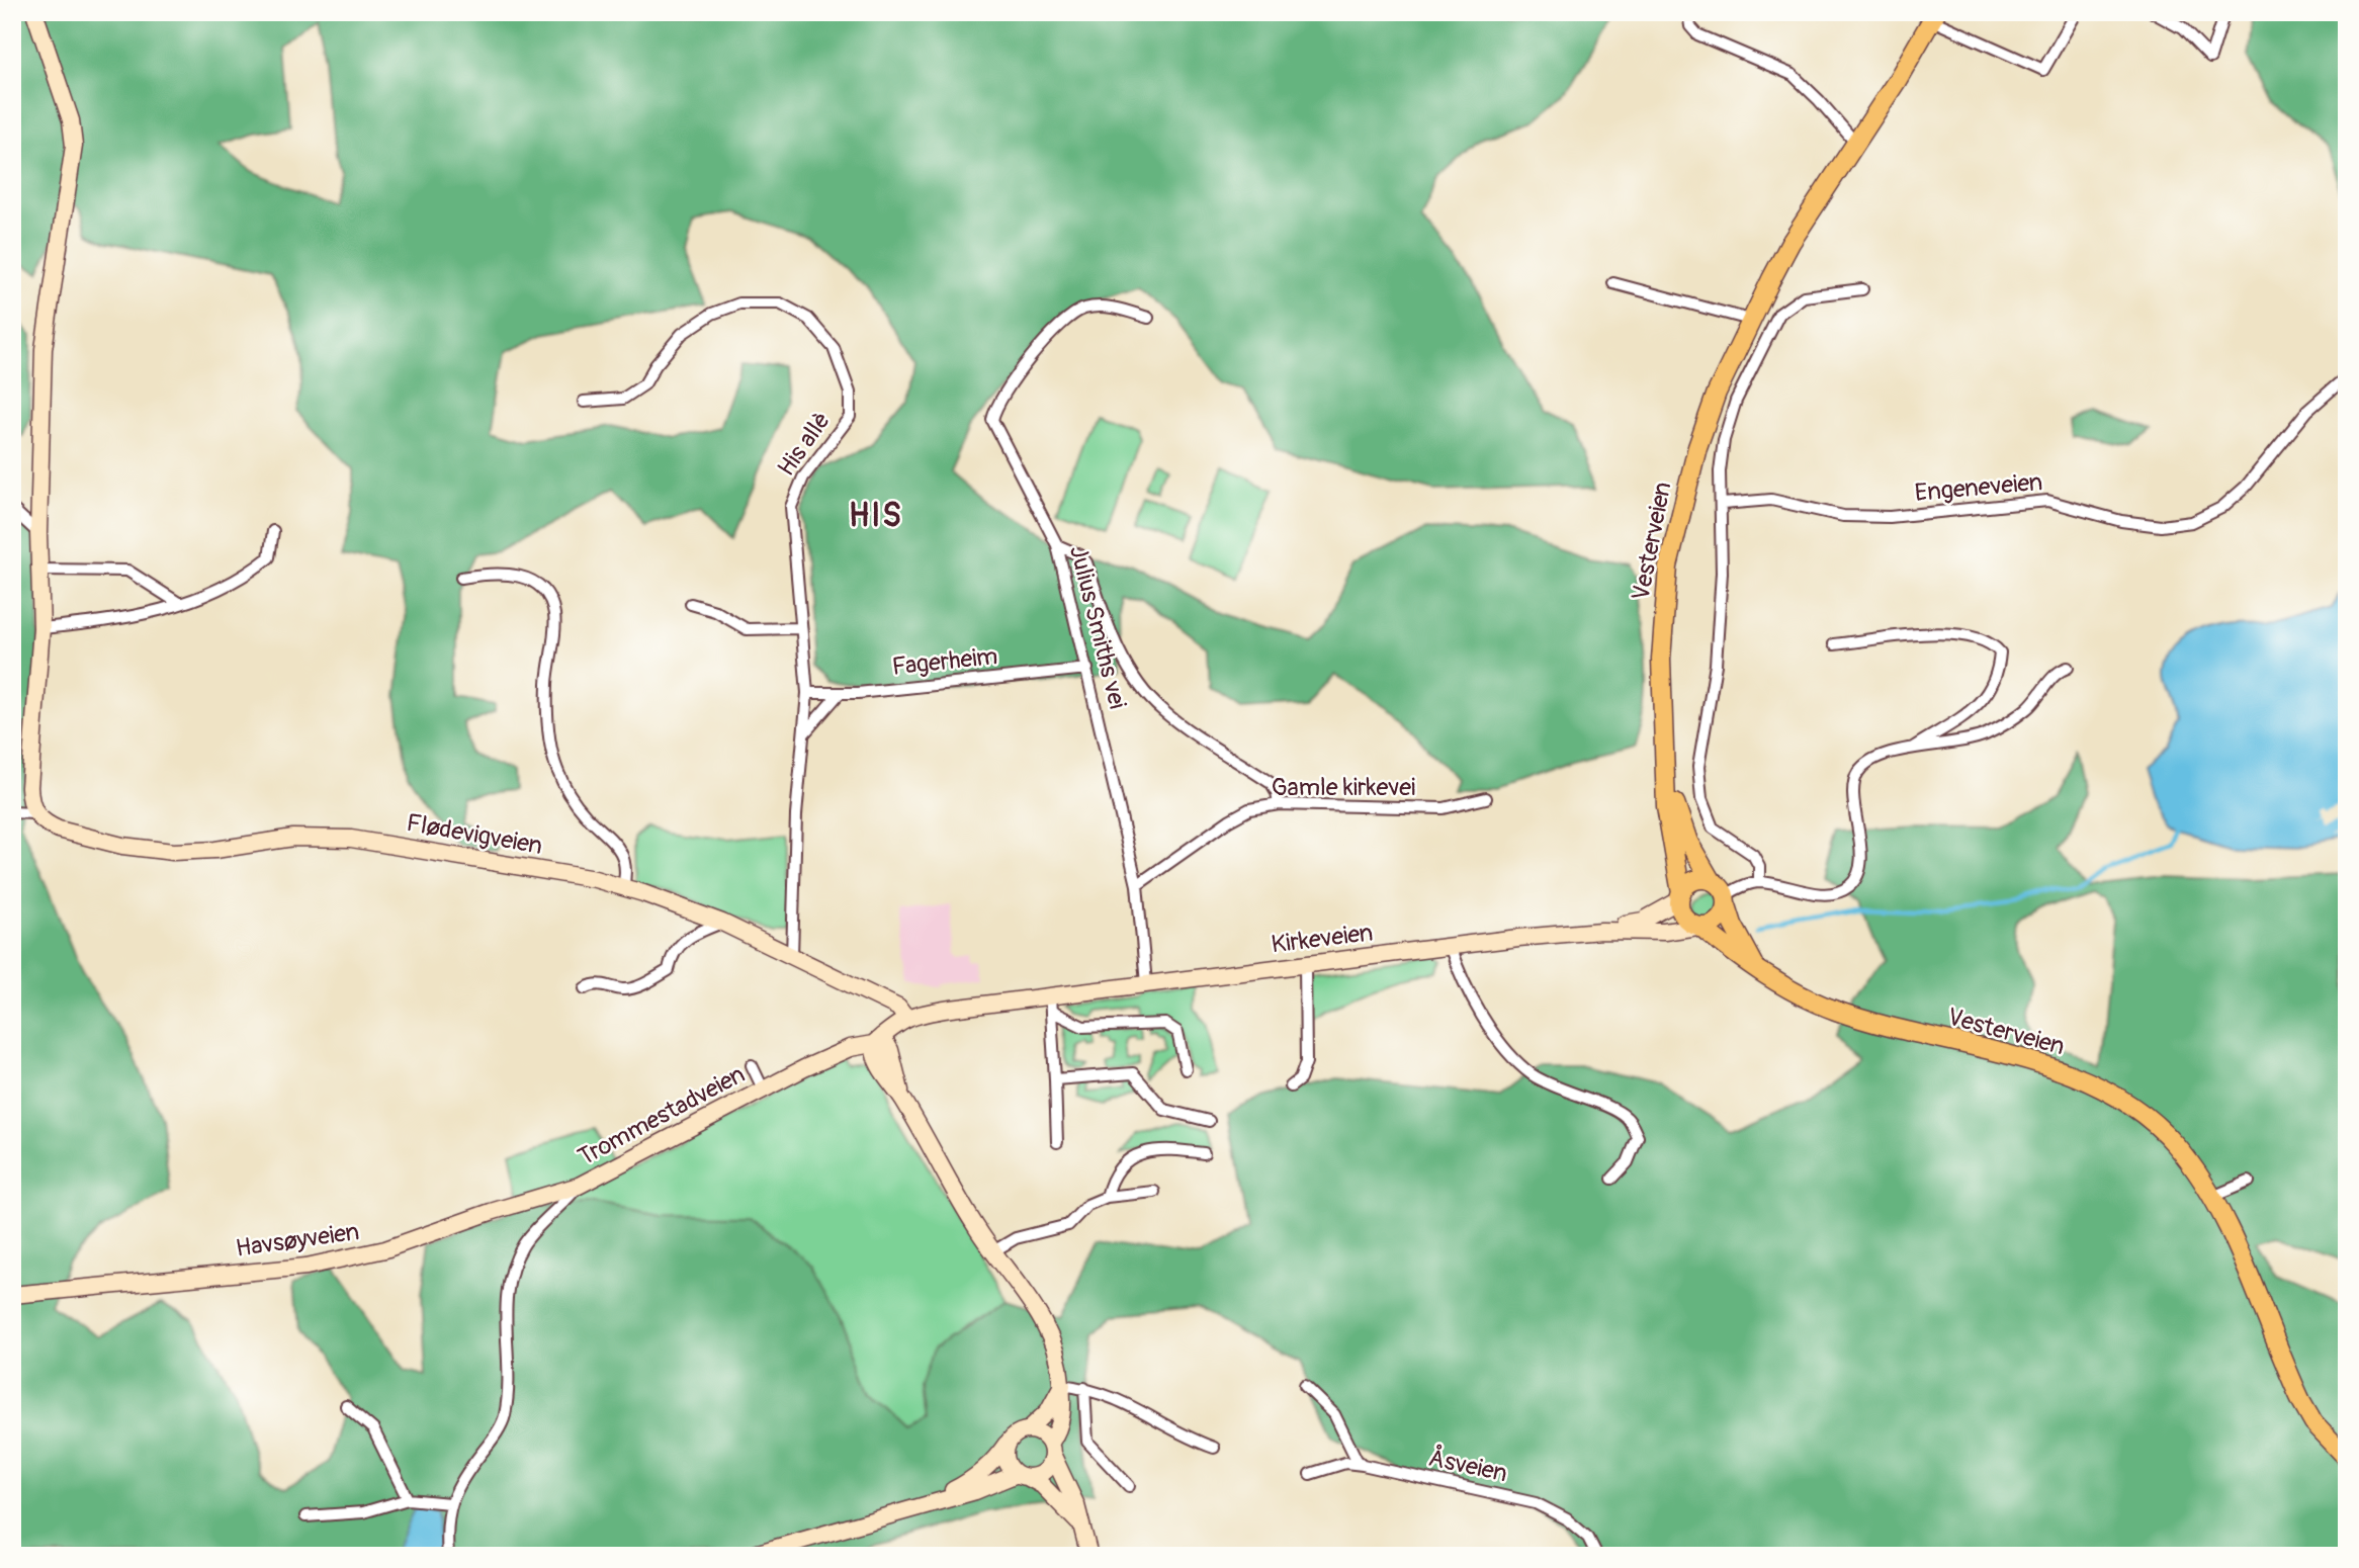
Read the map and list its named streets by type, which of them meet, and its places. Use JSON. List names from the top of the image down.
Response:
{
  "streets": {
    "main road": [
      "Vesterveien",
      "Flødevigveien",
      "Kirkeveien",
      "Trommestadveien",
      "Havsøyveien"
    ],
    "street": [
      "His allè",
      "Engeneveien",
      "Julius Smiths vei",
      "Fagerheim",
      "Gamle kirkevei",
      "Åsveien"
    ]
  },
  "crossings": [
    ["His allè", "Fagerheim"],
    ["His allè", "Flødevigveien"],
    ["Vesterveien", "Kirkeveien"],
    ["Julius Smiths vei", "Fagerheim"],
    ["Julius Smiths vei", "Gamle kirkevei"],
    ["Julius Smiths vei", "Kirkeveien"],
    ["Flødevigveien", "Kirkeveien"],
    ["Kirkeveien", "Trommestadveien"],
    ["Trommestadveien", "Havsøyveien"]
  ],
  "districts": ["HIS"]
}
